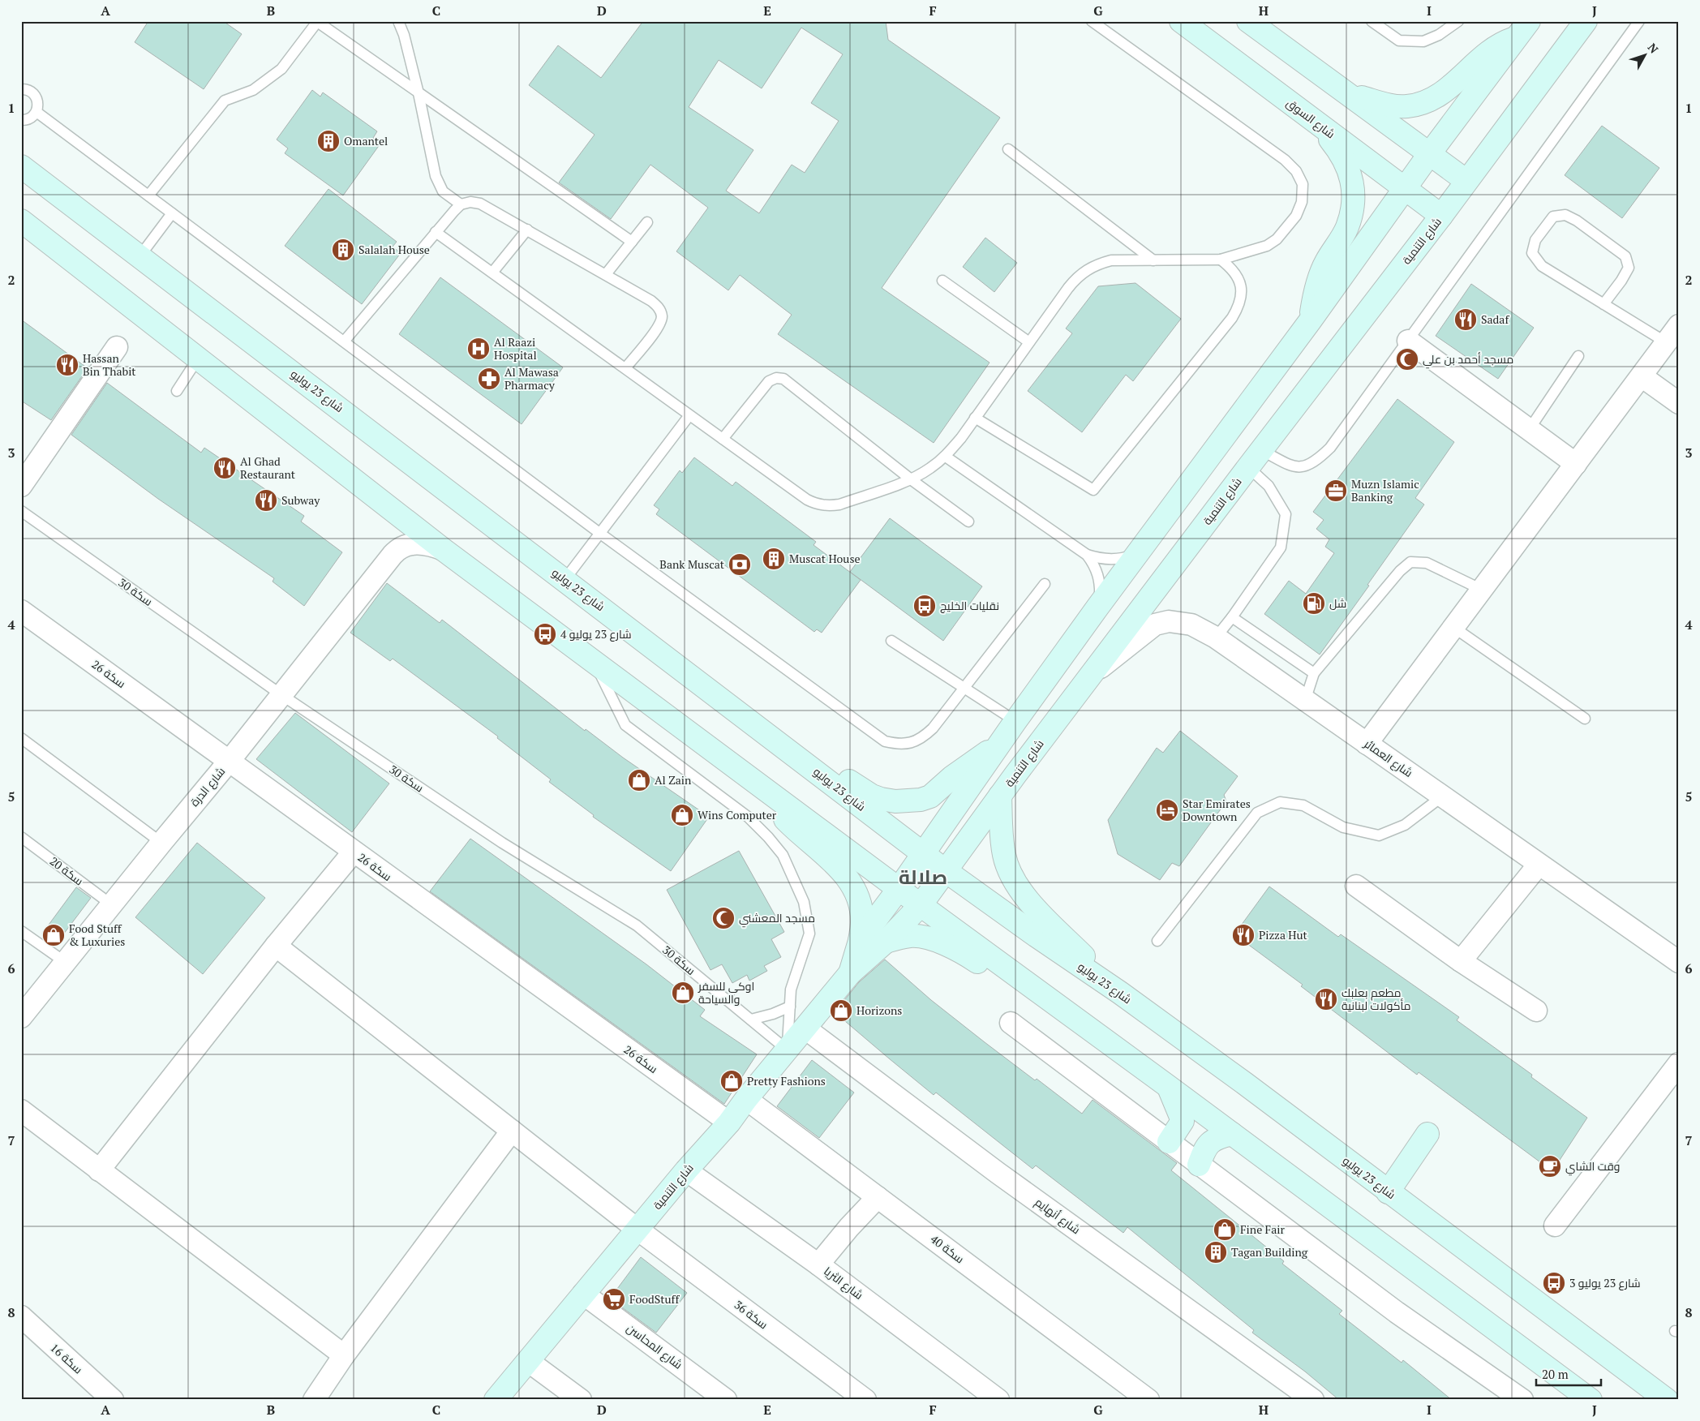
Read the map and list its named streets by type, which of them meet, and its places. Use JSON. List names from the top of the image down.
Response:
{
  "streets": {
    "main road": ["شارع السوق", "شارع التنمية", "شارع 23 يوليو"],
    "street": [
      "سكة 26",
      "شارع العمائر",
      "شارع الدرة",
      "شارع أنهايم",
      "سكة 40",
      "شارع الثريا",
      "سكة 36",
      "شارع المحاسن",
      "سكة 16"
    ],
    "lane": ["سكة 30", "سكة 20"]
  },
  "crossings": [
    ["شارع السوق", "شارع التنمية"],
    ["شارع التنمية", "شارع 23 يوليو"],
    ["شارع التنمية", "سكة 30"],
    ["شارع التنمية", "سكة 26"],
    ["شارع التنمية", "شارع العمائر"],
    ["شارع التنمية", "شارع أنهايم"],
    ["شارع التنمية", "سكة 40"],
    ["شارع التنمية", "شارع الثريا"],
    ["شارع التنمية", "سكة 36"],
    ["شارع التنمية", "شارع المحاسن"],
    ["سكة 30", "شارع الدرة"],
    ["سكة 26", "شارع الدرة"],
    ["شارع الدرة", "سكة 20"]
  ],
  "districts": ["صلالة"],
  "places": {
    "building": [
      "Omantel",
      "Salalah House",
      "Muscat House",
      "Tagan Building"
    ],
    "restaurant": [
      "Sadaf",
      "Hassan Bin Thabit",
      "Al Ghad Restaurant",
      "Subway",
      "Pizza Hut",
      "مطعم بعلبك مأكولات لبنانية"
    ],
    "hospital": ["Al Raazi Hospital"],
    "mosque": ["مسجد أحمد بن علي", "مسجد المعشني"],
    "pharmacy": ["Al Mawasa Pharmacy"],
    "office": ["Muzn Islamic Banking"],
    "bank": ["Bank Muscat"],
    "fuel station": ["شل"],
    "bus stop": ["نقليات الخليج", "شارع 23 يوليو 4", "شارع 23 يوليو 3"],
    "shop": [
      "Al Zain",
      "Wins Computer",
      "Food Stuff & Luxuries",
      "اوكي للسفر والسياحة",
      "Horizons",
      "Pretty Fashions",
      "Fine Fair"
    ],
    "hotel": ["Star Emirates Downtown"],
    "cafe": ["وقت الشاي"],
    "supermarket": ["FoodStuff"]
  },
  "scale_bar": "20 m",
  "north": "top right",
  "grid": {
    "columns": [
      "A",
      "B",
      "C",
      "D",
      "E",
      "F",
      "G",
      "H",
      "I",
      "J"
    ],
    "rows": [
      "1",
      "2",
      "3",
      "4",
      "5",
      "6",
      "7",
      "8"
    ]
  }
}
